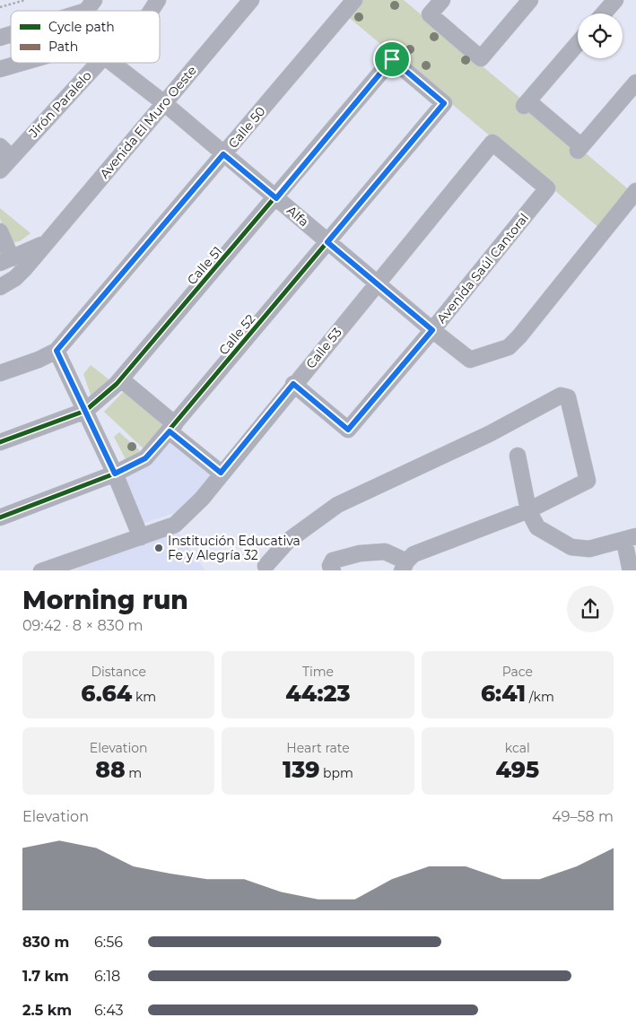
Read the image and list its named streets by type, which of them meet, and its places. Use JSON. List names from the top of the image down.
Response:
{
  "streets": {
    "street": [
      "Jirón Paralelo",
      "Avenida El Muro Oeste",
      "Calle 50",
      "Alfa",
      "Calle 51",
      "Avenida Saúl Cantoral",
      "Calle 52",
      "Calle 53"
    ]
  },
  "crossings": [
    ["Avenida El Muro Oeste", "Alfa"],
    ["Calle 50", "Alfa"],
    ["Alfa", "Calle 51"],
    ["Alfa", "Avenida Saúl Cantoral"],
    ["Alfa", "Calle 52"],
    ["Alfa", "Calle 53"],
    ["Calle 51", "Calle 52"],
    ["Avenida Saúl Cantoral", "Calle 53"]
  ],
  "places": ["Institución Educativa Fe y Alegría 32"],
  "legend": ["Cycle path", "Path"],
  "page": {
    "heading": ["Morning run", "09:42 · 8 × 830 m"],
    "stats": [
      ["Distance", "6.64 km"],
      ["Time", "44:23"],
      ["Pace", "6:41 /km"],
      ["Elevation", "88 m"],
      ["Heart rate", "139 bpm"],
      ["kcal", "495"]
    ],
    "chart": ["Elevation", "49–58 m"],
    "list": [
      {
        "name": "830 m",
        "note": "6:56"
      },
      {
        "name": "1.7 km",
        "note": "6:18"
      },
      {
        "name": "2.5 km",
        "note": "6:43"
      }
    ]
  }
}
